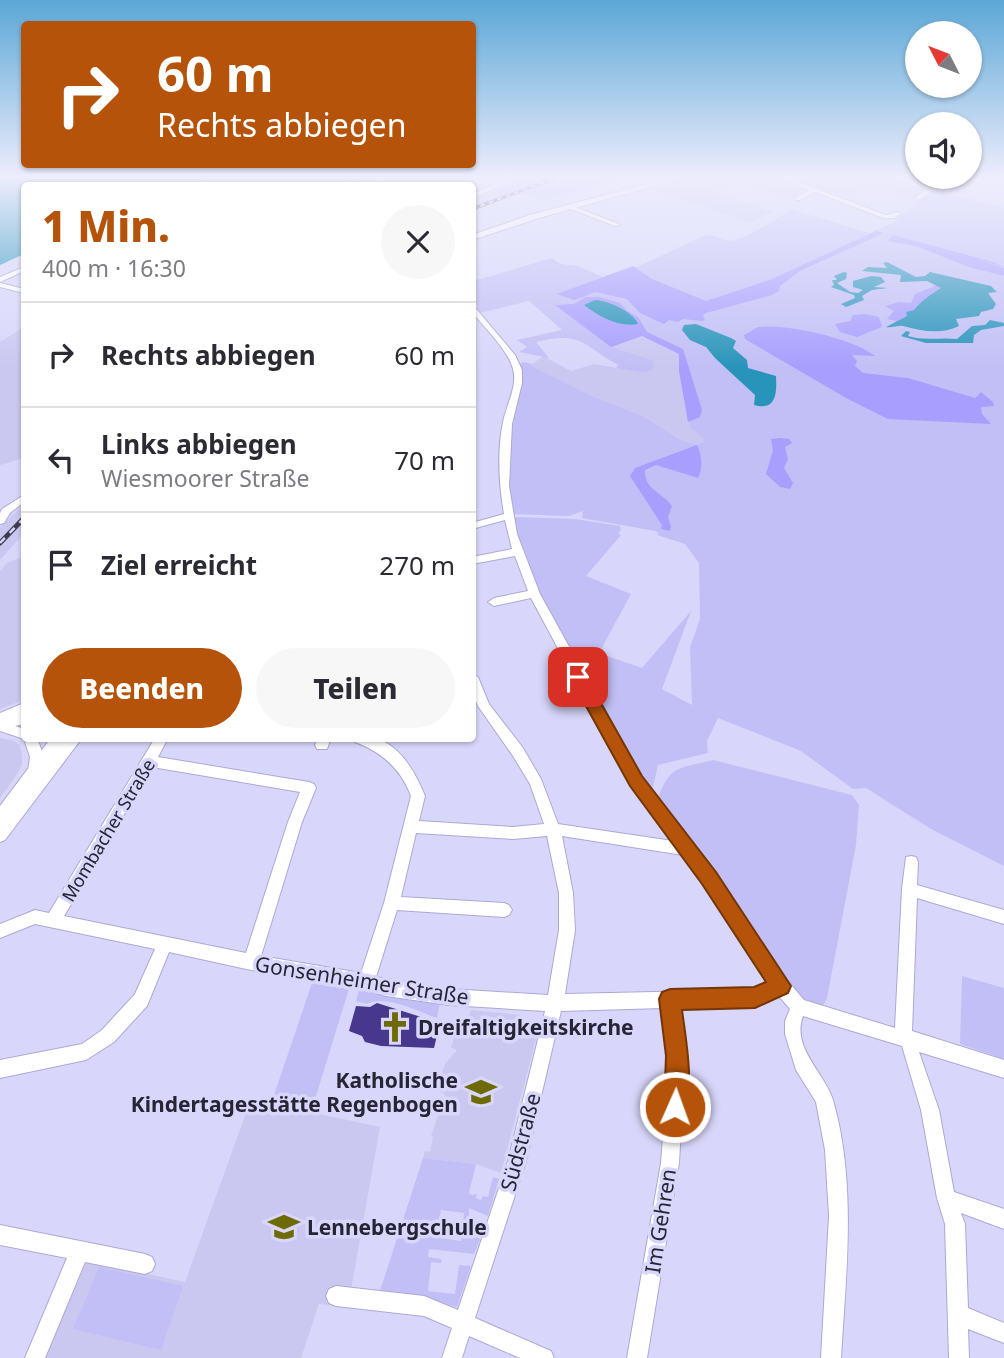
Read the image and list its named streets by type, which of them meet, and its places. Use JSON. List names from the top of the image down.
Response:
{
  "streets": {
    "street": [
      "Mombacher Straße",
      "Gonsenheimer Straße",
      "Südstraße",
      "Im Gehren"
    ]
  },
  "crossings": [
    ["Mombacher Straße", "Gonsenheimer Straße"],
    ["Gonsenheimer Straße", "Südstraße"],
    ["Gonsenheimer Straße", "Im Gehren"]
  ],
  "places": {
    "church": ["Dreifaltigkeitskirche"],
    "school or university": ["Katholische Kindertagesstätte Regenbogen", "Lennebergschule"]
  },
  "north": "top left",
  "page": {
    "turn": ["60 m", "Rechts abbiegen"],
    "heading": ["1 Min.", "400 m · 16:30"],
    "list": [
      {
        "name": "Rechts abbiegen",
        "value": "60 m"
      },
      {
        "name": "Links abbiegen",
        "note": "Wiesmoorer Straße",
        "value": "70 m"
      },
      {
        "name": "Ziel erreicht",
        "value": "270 m"
      }
    ],
    "buttons": ["Beenden", "Teilen"]
  }
}
